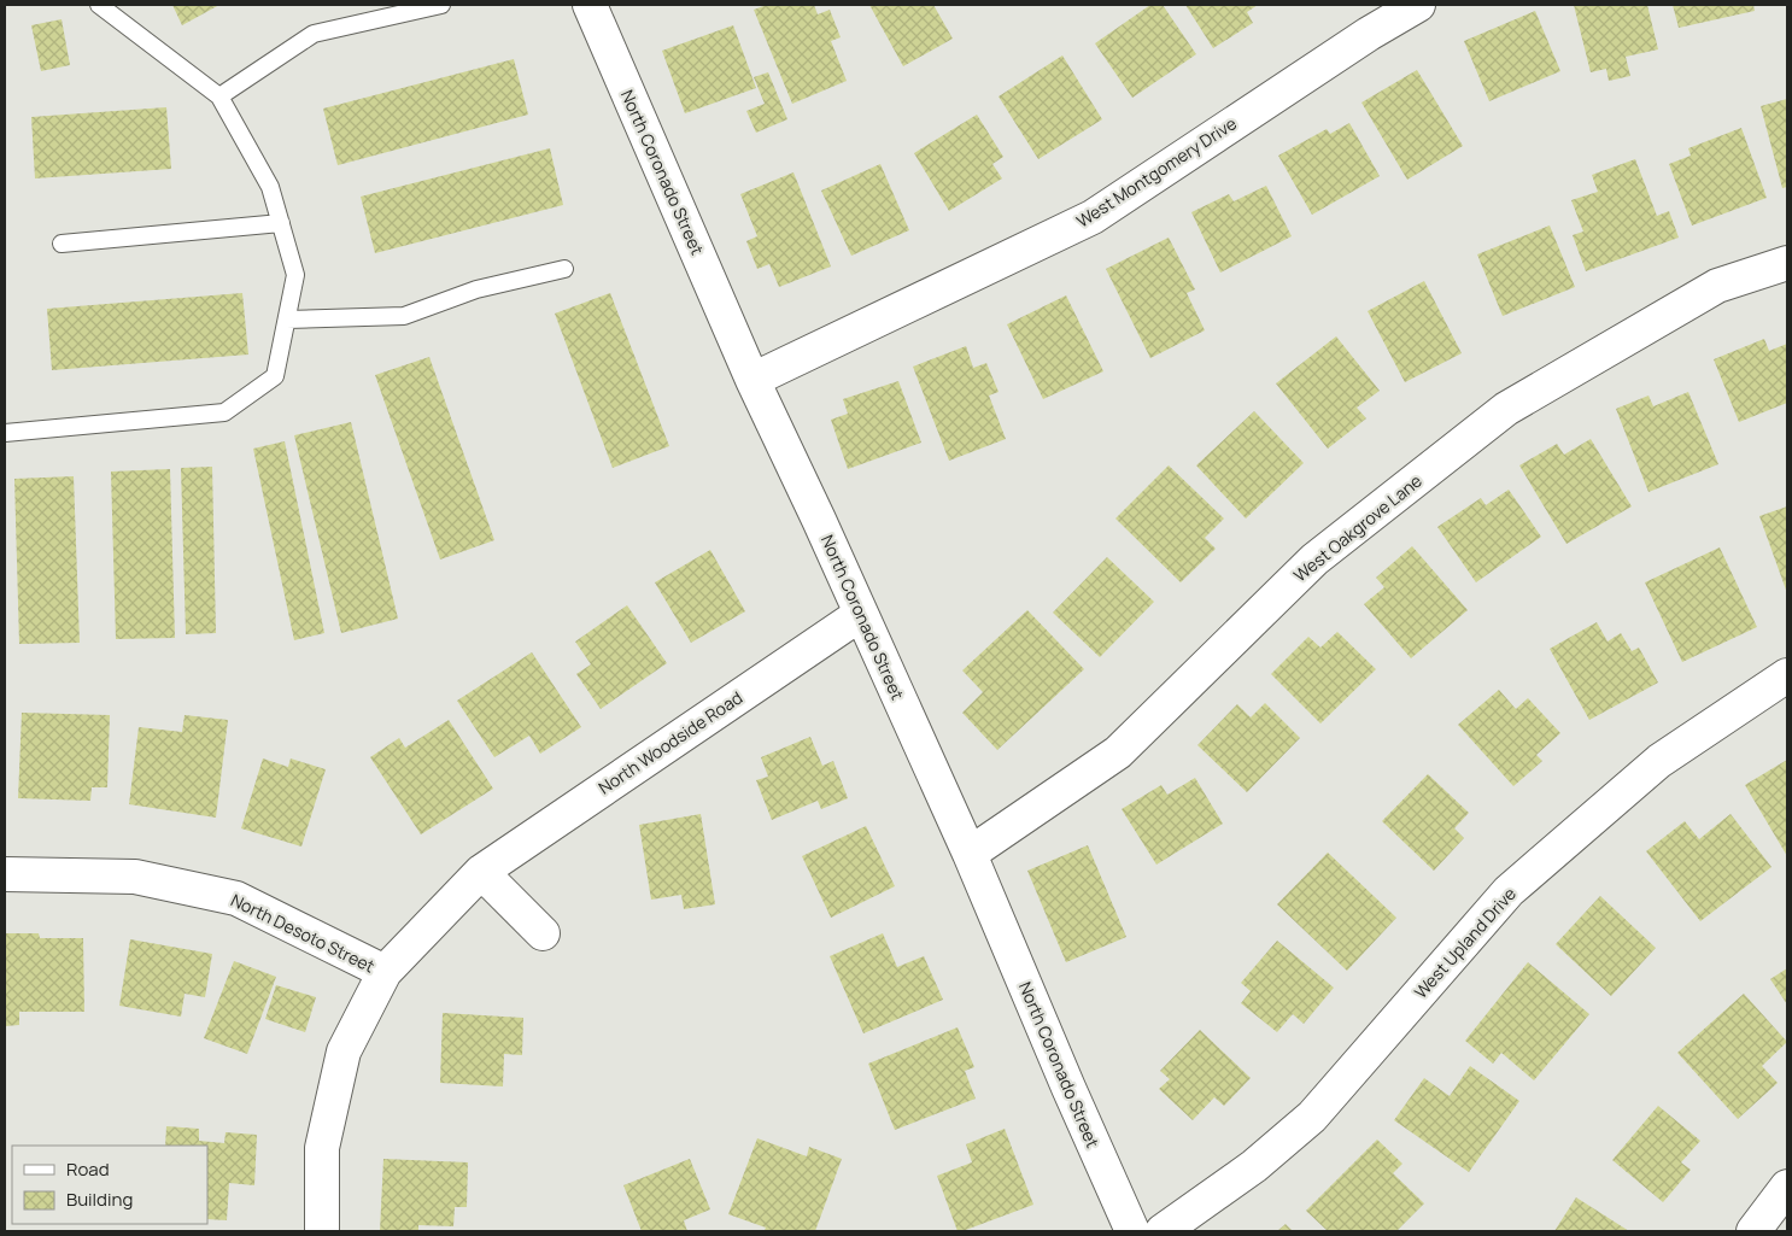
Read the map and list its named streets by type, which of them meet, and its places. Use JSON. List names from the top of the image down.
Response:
{
  "streets": {
    "street": [
      "North Coronado Street",
      "West Montgomery Drive",
      "West Oakgrove Lane",
      "North Woodside Road",
      "North Desoto Street",
      "West Upland Drive"
    ]
  },
  "crossings": [
    ["North Coronado Street", "West Montgomery Drive"],
    ["North Coronado Street", "West Oakgrove Lane"],
    ["North Coronado Street", "North Woodside Road"],
    ["North Woodside Road", "North Desoto Street"]
  ],
  "legend": ["Road", "Building"]
}
